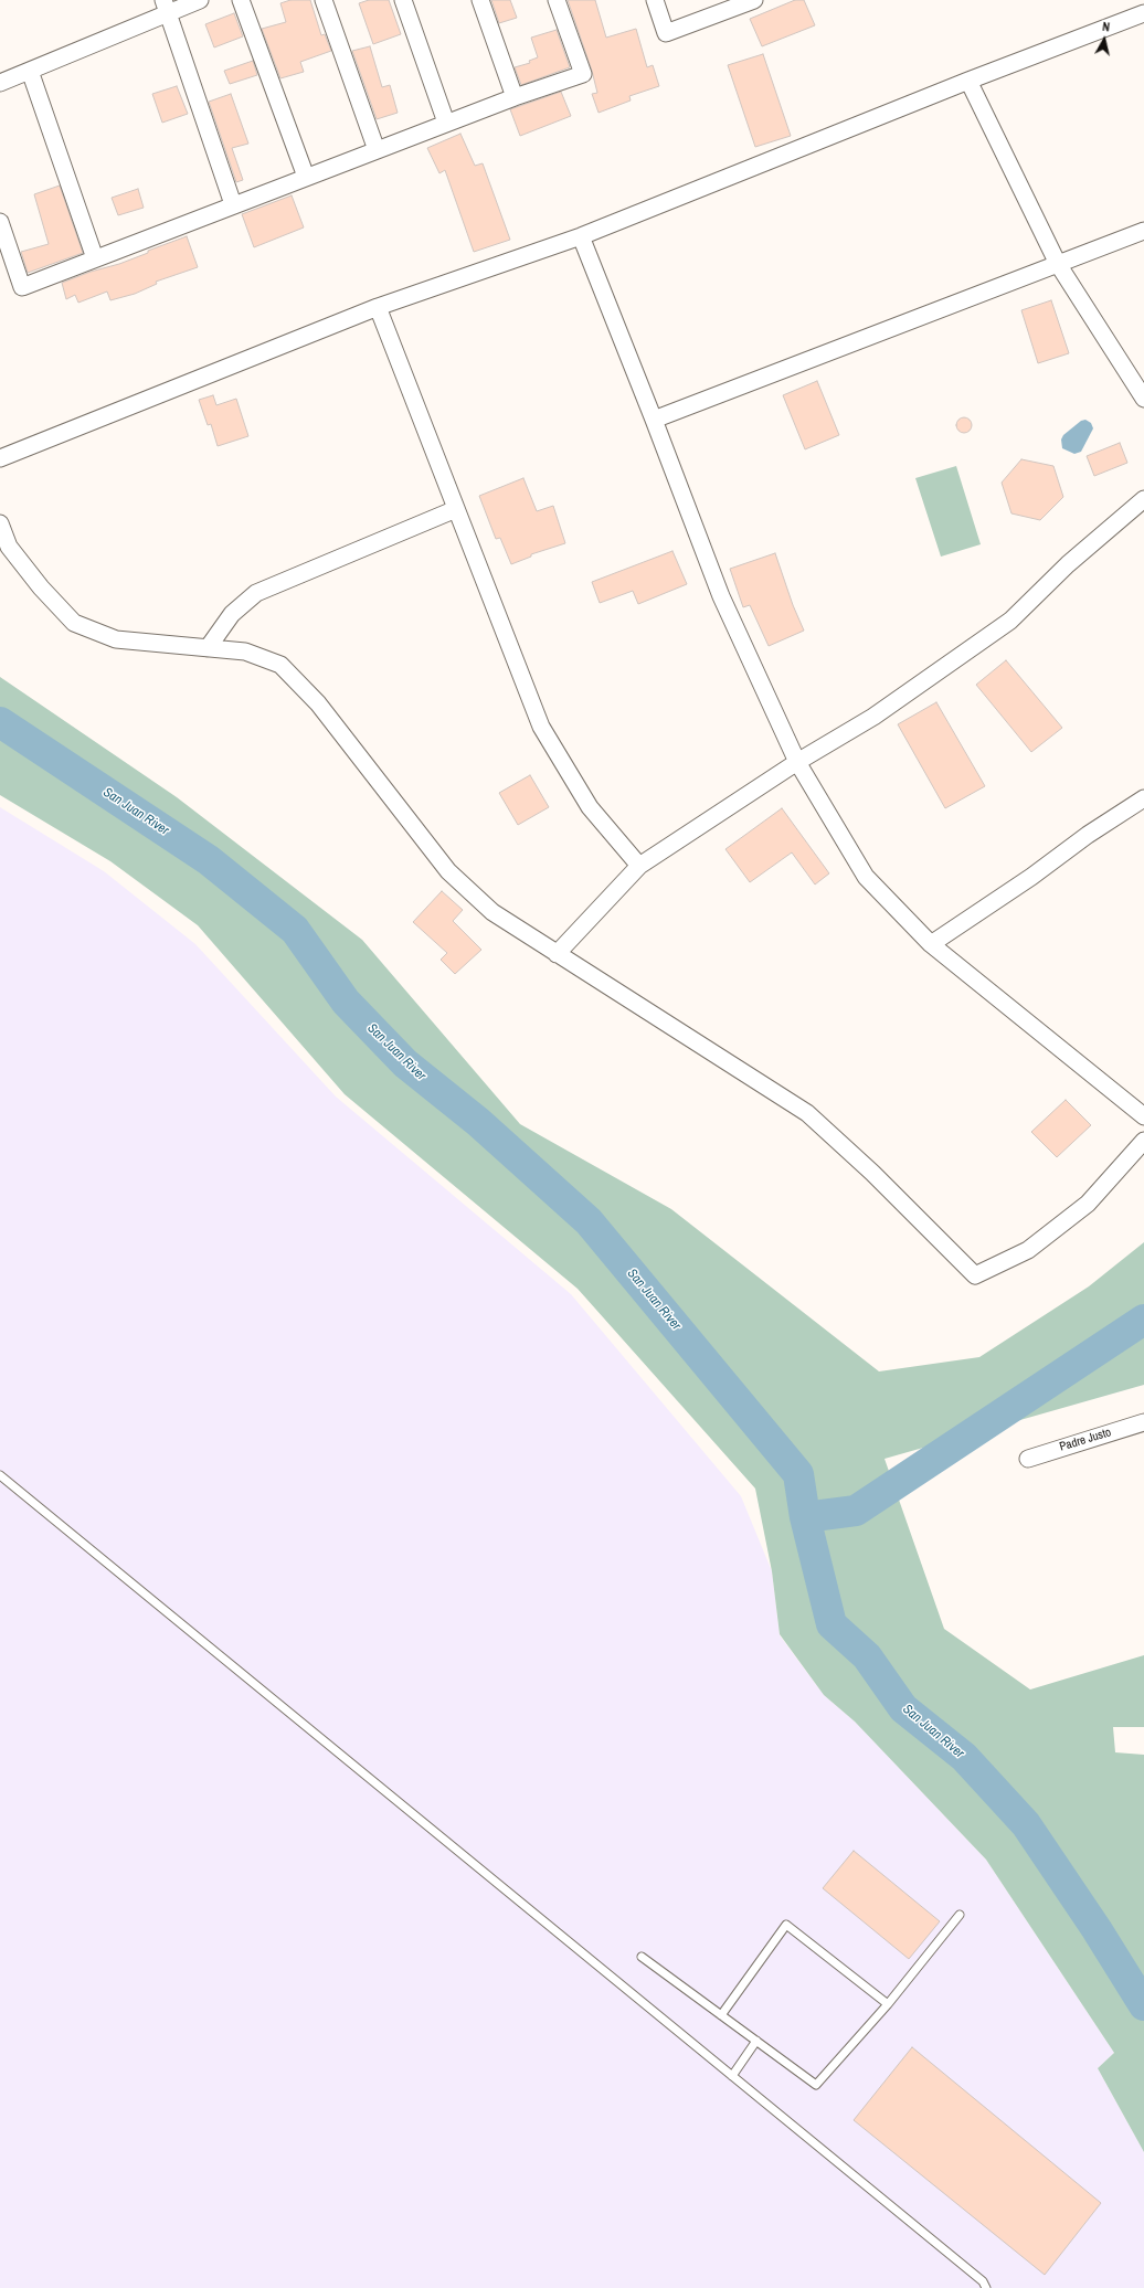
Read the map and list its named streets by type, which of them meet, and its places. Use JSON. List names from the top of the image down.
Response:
{
  "streets": {
    "street": ["Padre Justo"]
  },
  "water": ["San Juan River"],
  "north": "top"
}
